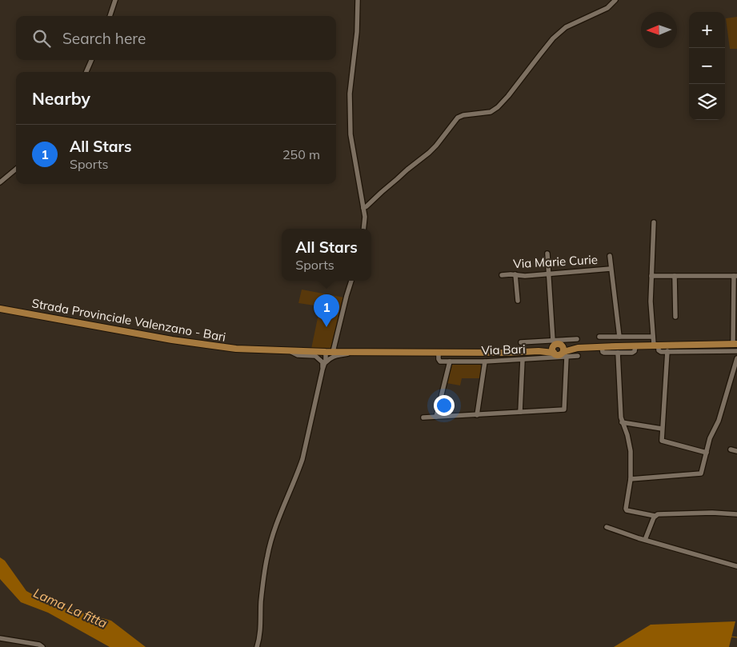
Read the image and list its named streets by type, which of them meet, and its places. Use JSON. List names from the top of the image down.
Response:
{
  "streets": {
    "main road": ["Strada Provinciale Valenzano - Bari", "Via Bari"],
    "street": ["Via Marie Curie"]
  },
  "crossings": [
    ["Strada Provinciale Valenzano - Bari", "Via Bari"]
  ],
  "water": ["Lama La fitta"],
  "north": "left",
  "page": {
    "map_buttons": ["+", "−"],
    "search": "Search here",
    "heading": "Nearby",
    "list": [
      {
        "mark": "1",
        "name": "All Stars",
        "note": "Sports",
        "value": "250 m"
      }
    ],
    "popup": ["All Stars", "Sports"],
    "pins": "1"
  }
}
